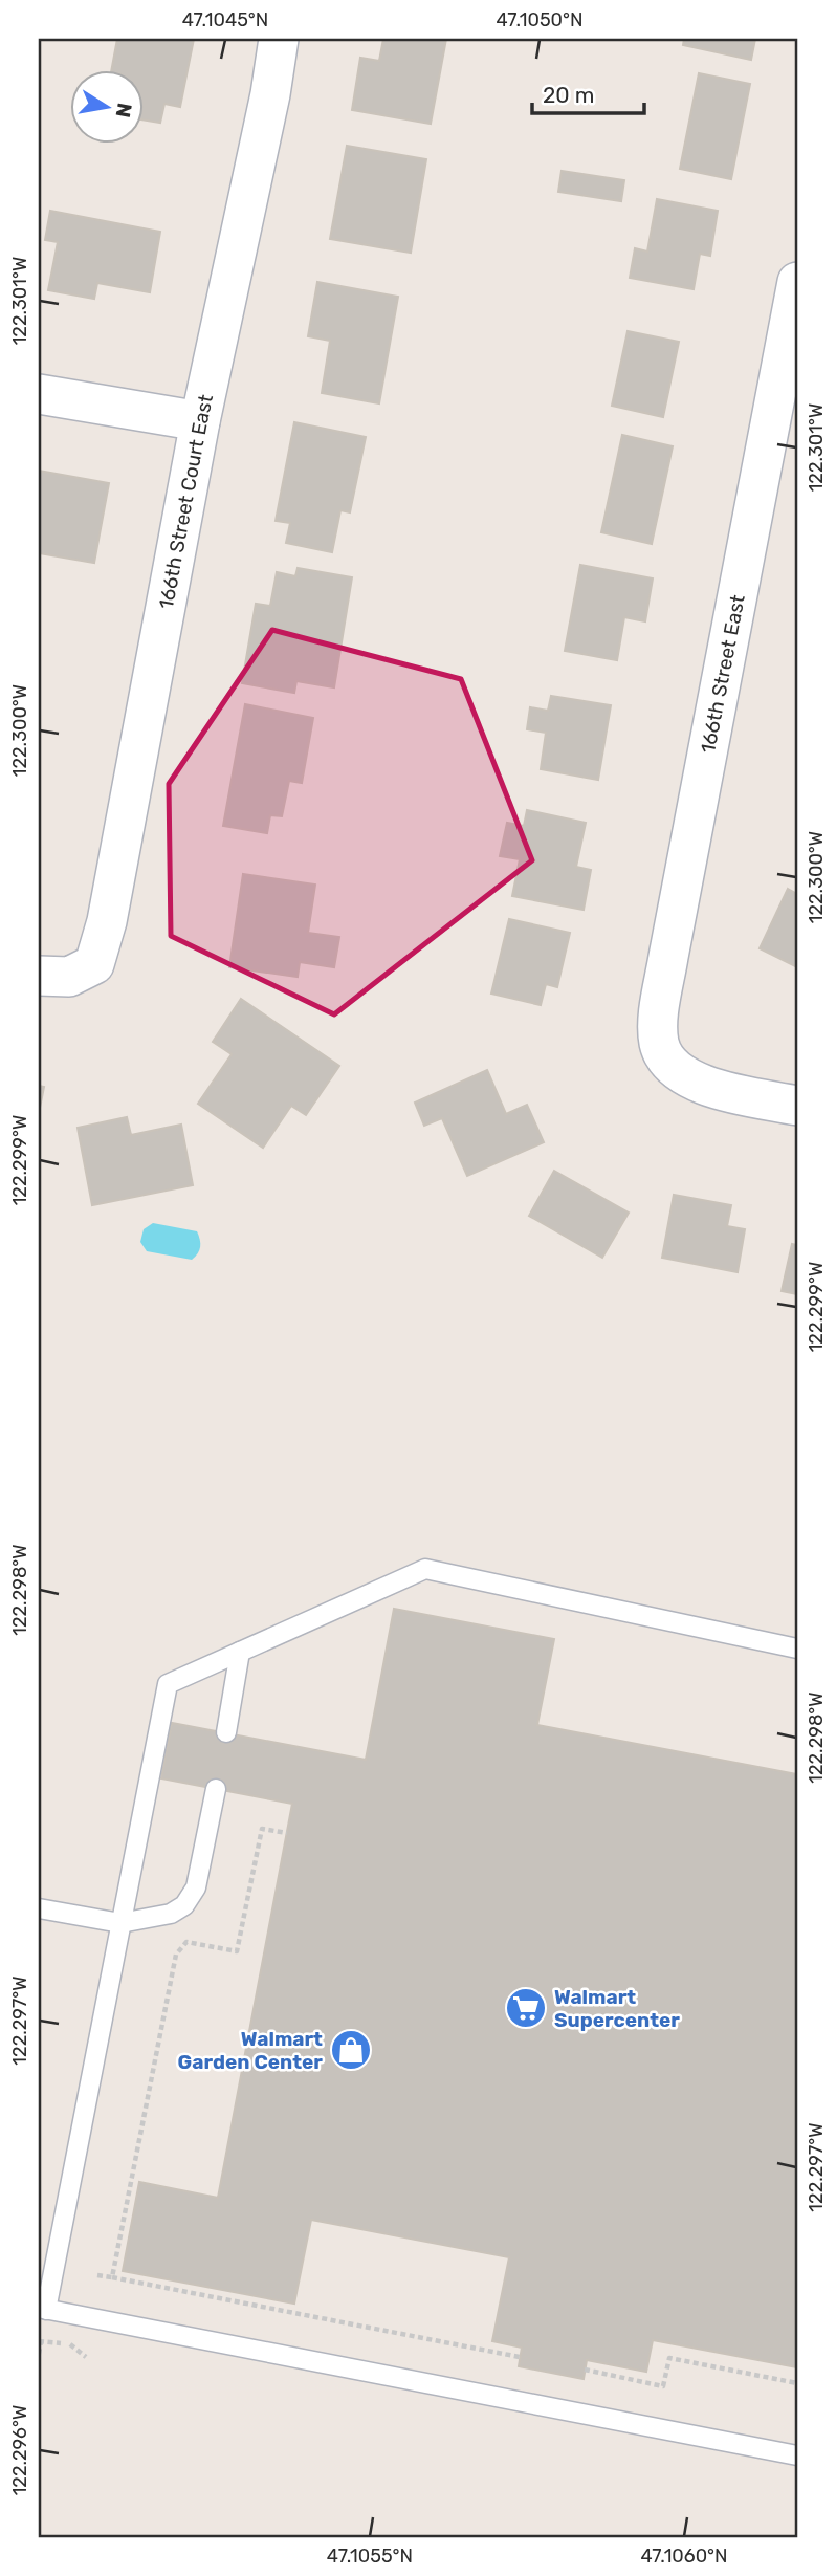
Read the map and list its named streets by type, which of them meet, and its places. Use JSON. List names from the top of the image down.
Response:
{
  "streets": {
    "street": ["166th Street Court East", "166th Street East"]
  },
  "places": {
    "supermarket": ["Walmart Supercenter"],
    "shop": ["Walmart Garden Center"]
  },
  "scale_bar": "20 m",
  "north": "right",
  "coordinates": [
    "47.1045°N",
    "47.1050°N",
    "122.301°W",
    "122.300°W",
    "122.299°W",
    "122.298°W",
    "122.297°W",
    "122.296°W",
    "47.1055°N",
    "47.1060°N"
  ]
}
